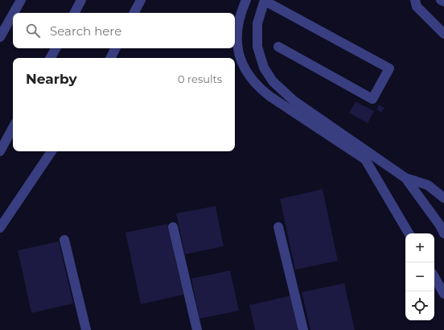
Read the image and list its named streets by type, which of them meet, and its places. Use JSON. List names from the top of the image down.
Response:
{
  "page": {
    "search": "Search here",
    "heading": ["Nearby", "0 results"],
    "map_buttons": ["+", "−"]
  }
}
